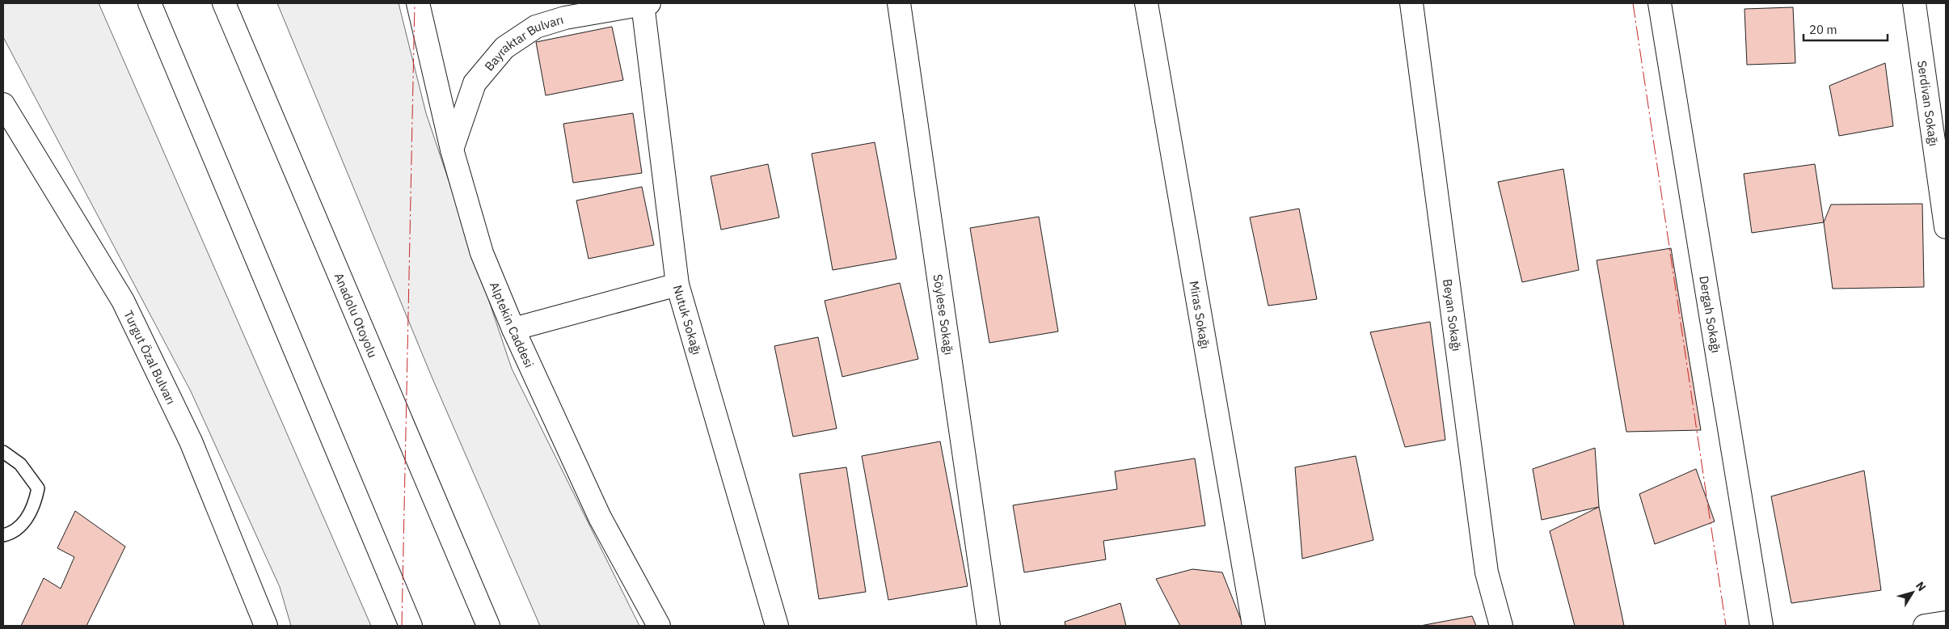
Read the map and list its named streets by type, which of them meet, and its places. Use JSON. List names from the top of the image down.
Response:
{
  "streets": {
    "main road": [
      "Bayraktar Bulvarı",
      "Serdivan Sokağı",
      "Anadolu Otoyolu",
      "Söylese Sokağı",
      "Miras Sokağı",
      "Dergah Sokağı",
      "Beyan Sokağı",
      "Nutuk Sokağı",
      "Alptekin Caddesi",
      "Turgut Özal Bulvarı"
    ]
  },
  "crossings": [
    ["Bayraktar Bulvarı", "Nutuk Sokağı"],
    ["Bayraktar Bulvarı", "Alptekin Caddesi"]
  ],
  "scale_bar": "20 m",
  "north": "top right"
}
